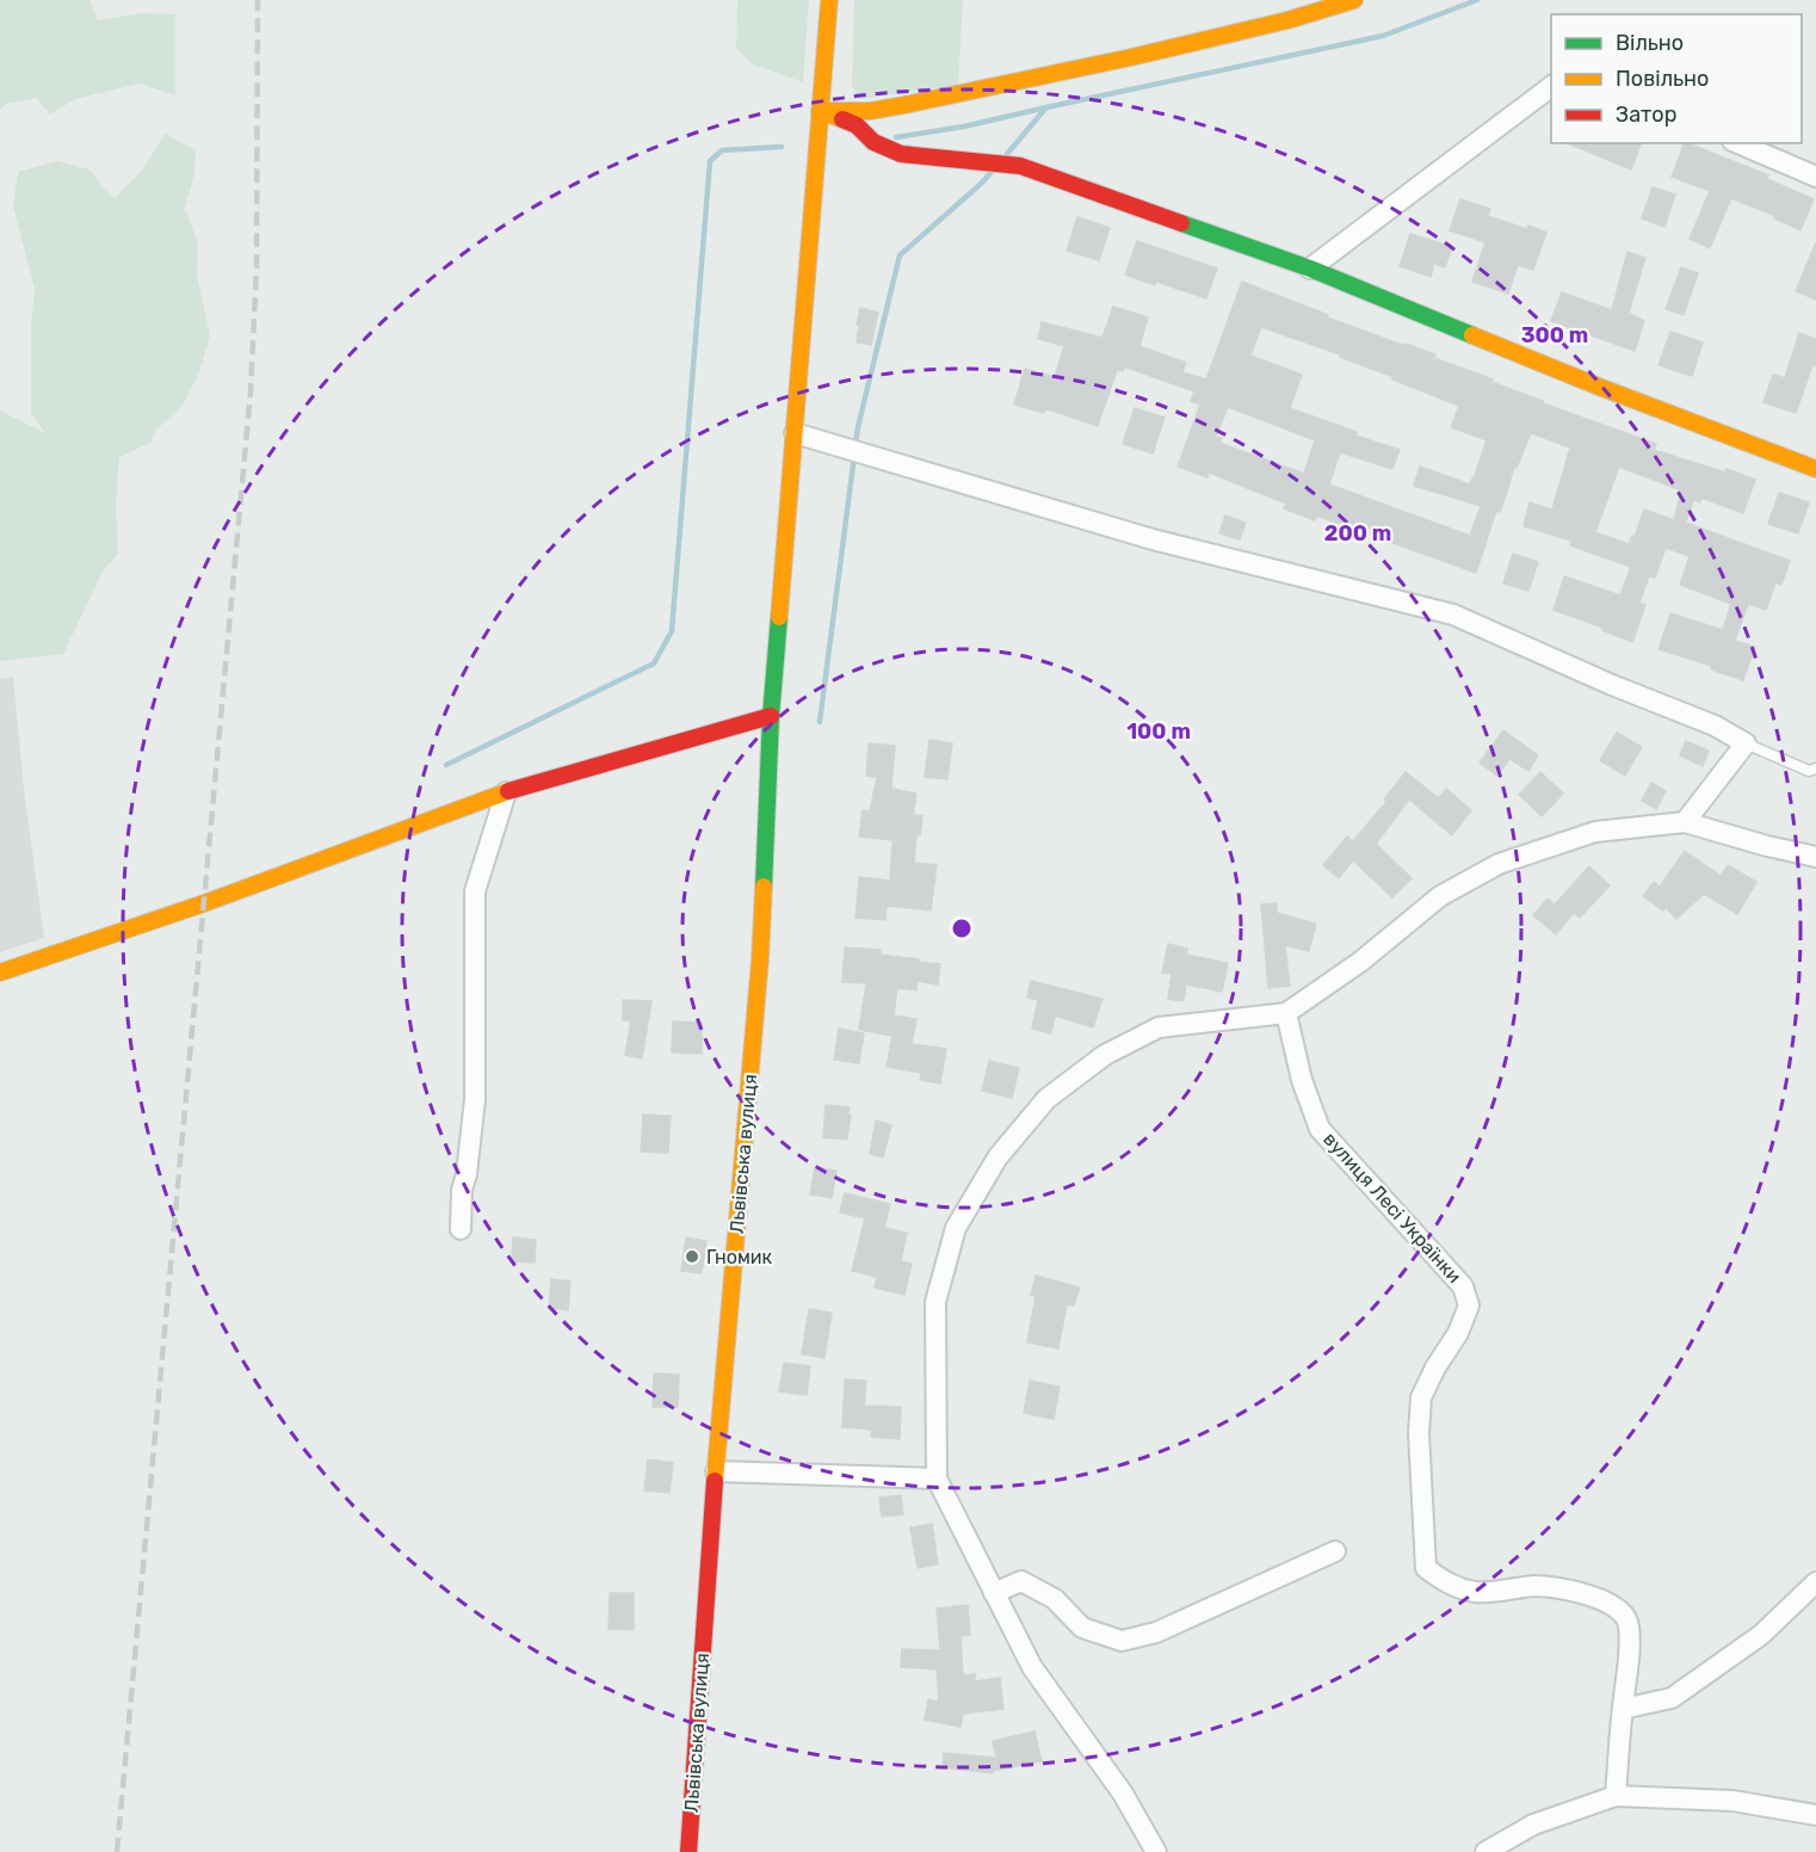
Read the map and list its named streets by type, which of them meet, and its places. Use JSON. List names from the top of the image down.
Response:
{
  "streets": {
    "street": ["Львівська вулиця", "вулиця Лесі Українки"]
  },
  "places": ["Гномик"],
  "legend": ["Вільно", "Повільно", "Затор"],
  "rings": ["300 m", "200 m", "100 m"]
}
